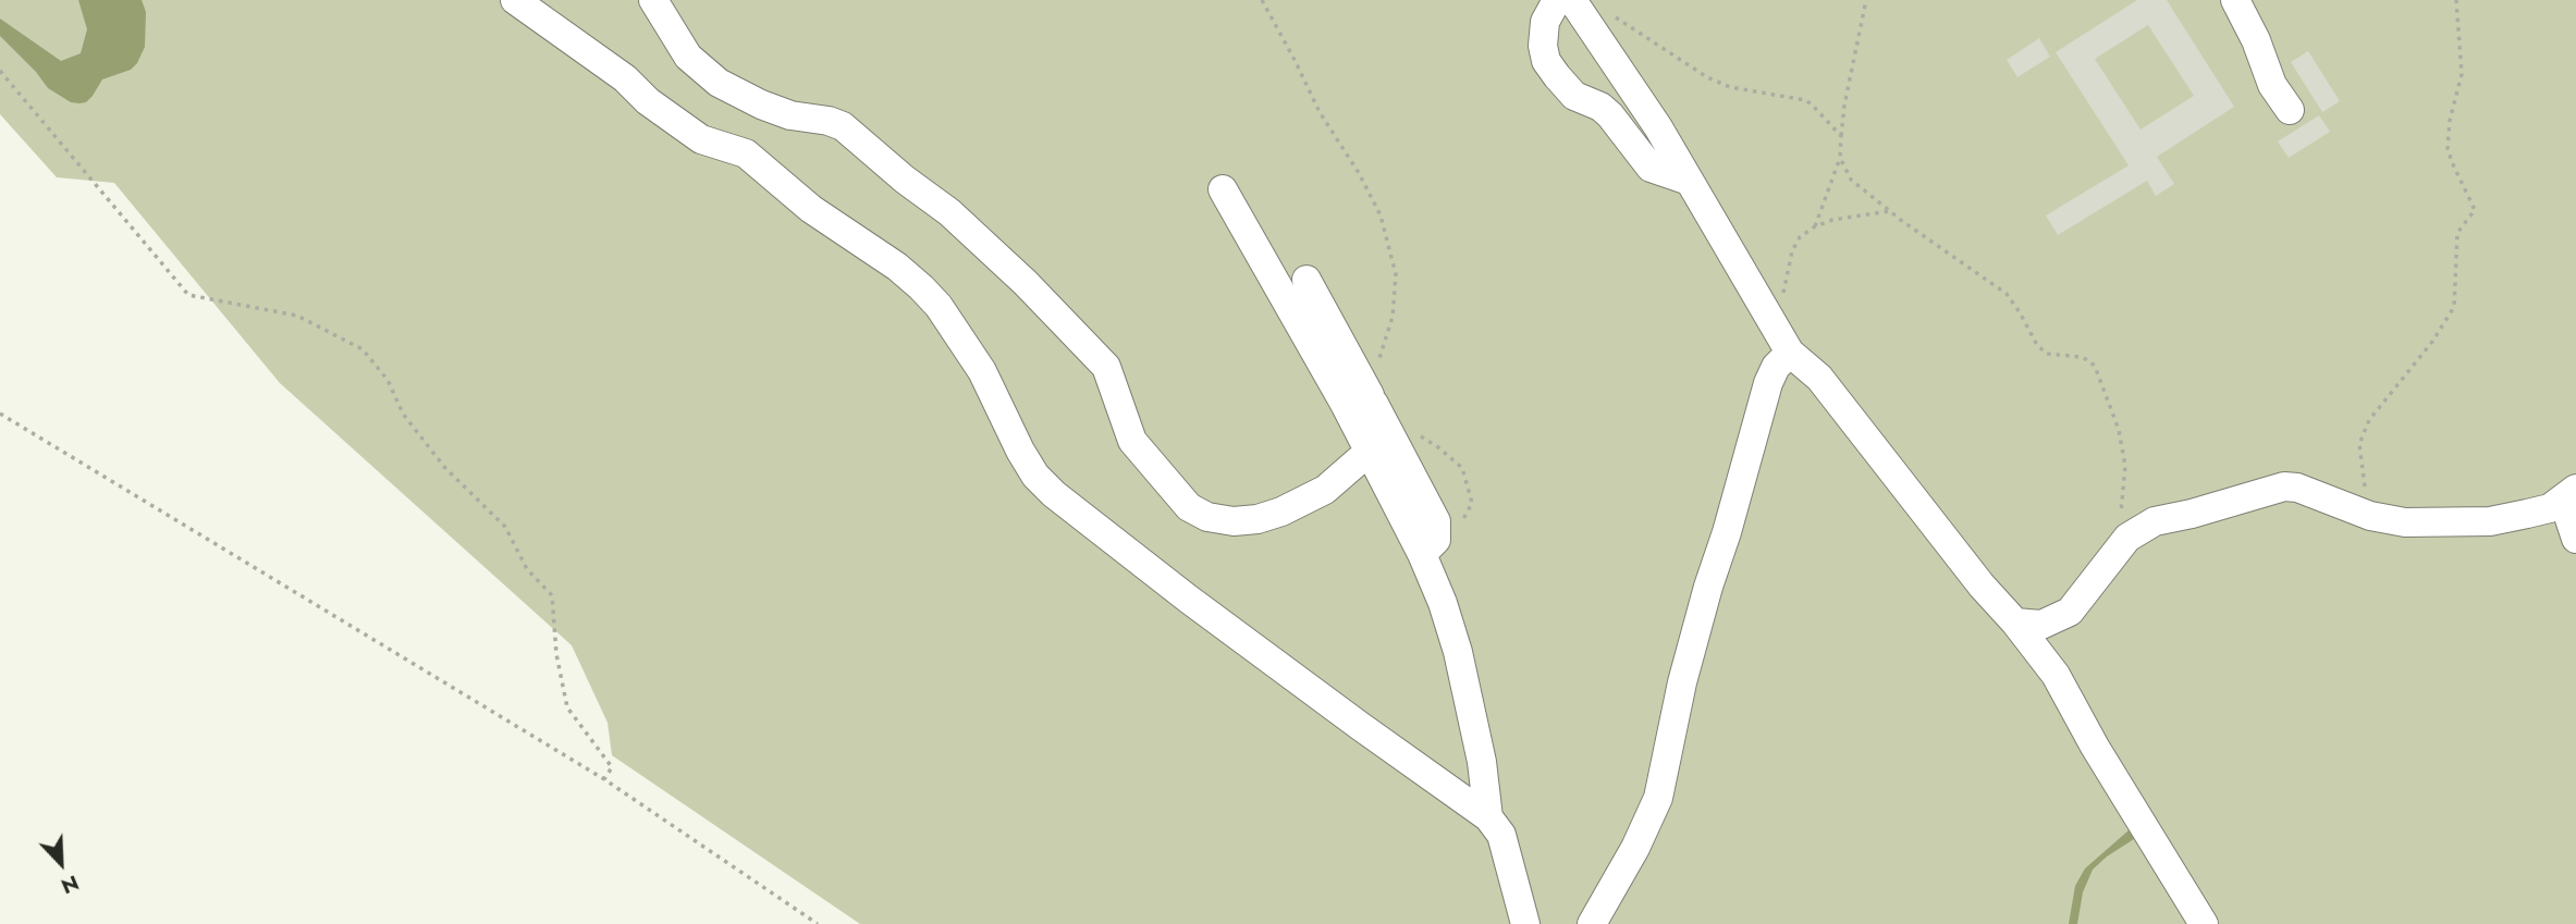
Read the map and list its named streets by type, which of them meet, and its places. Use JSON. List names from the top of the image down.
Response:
{
  "north": "bottom right"
}
